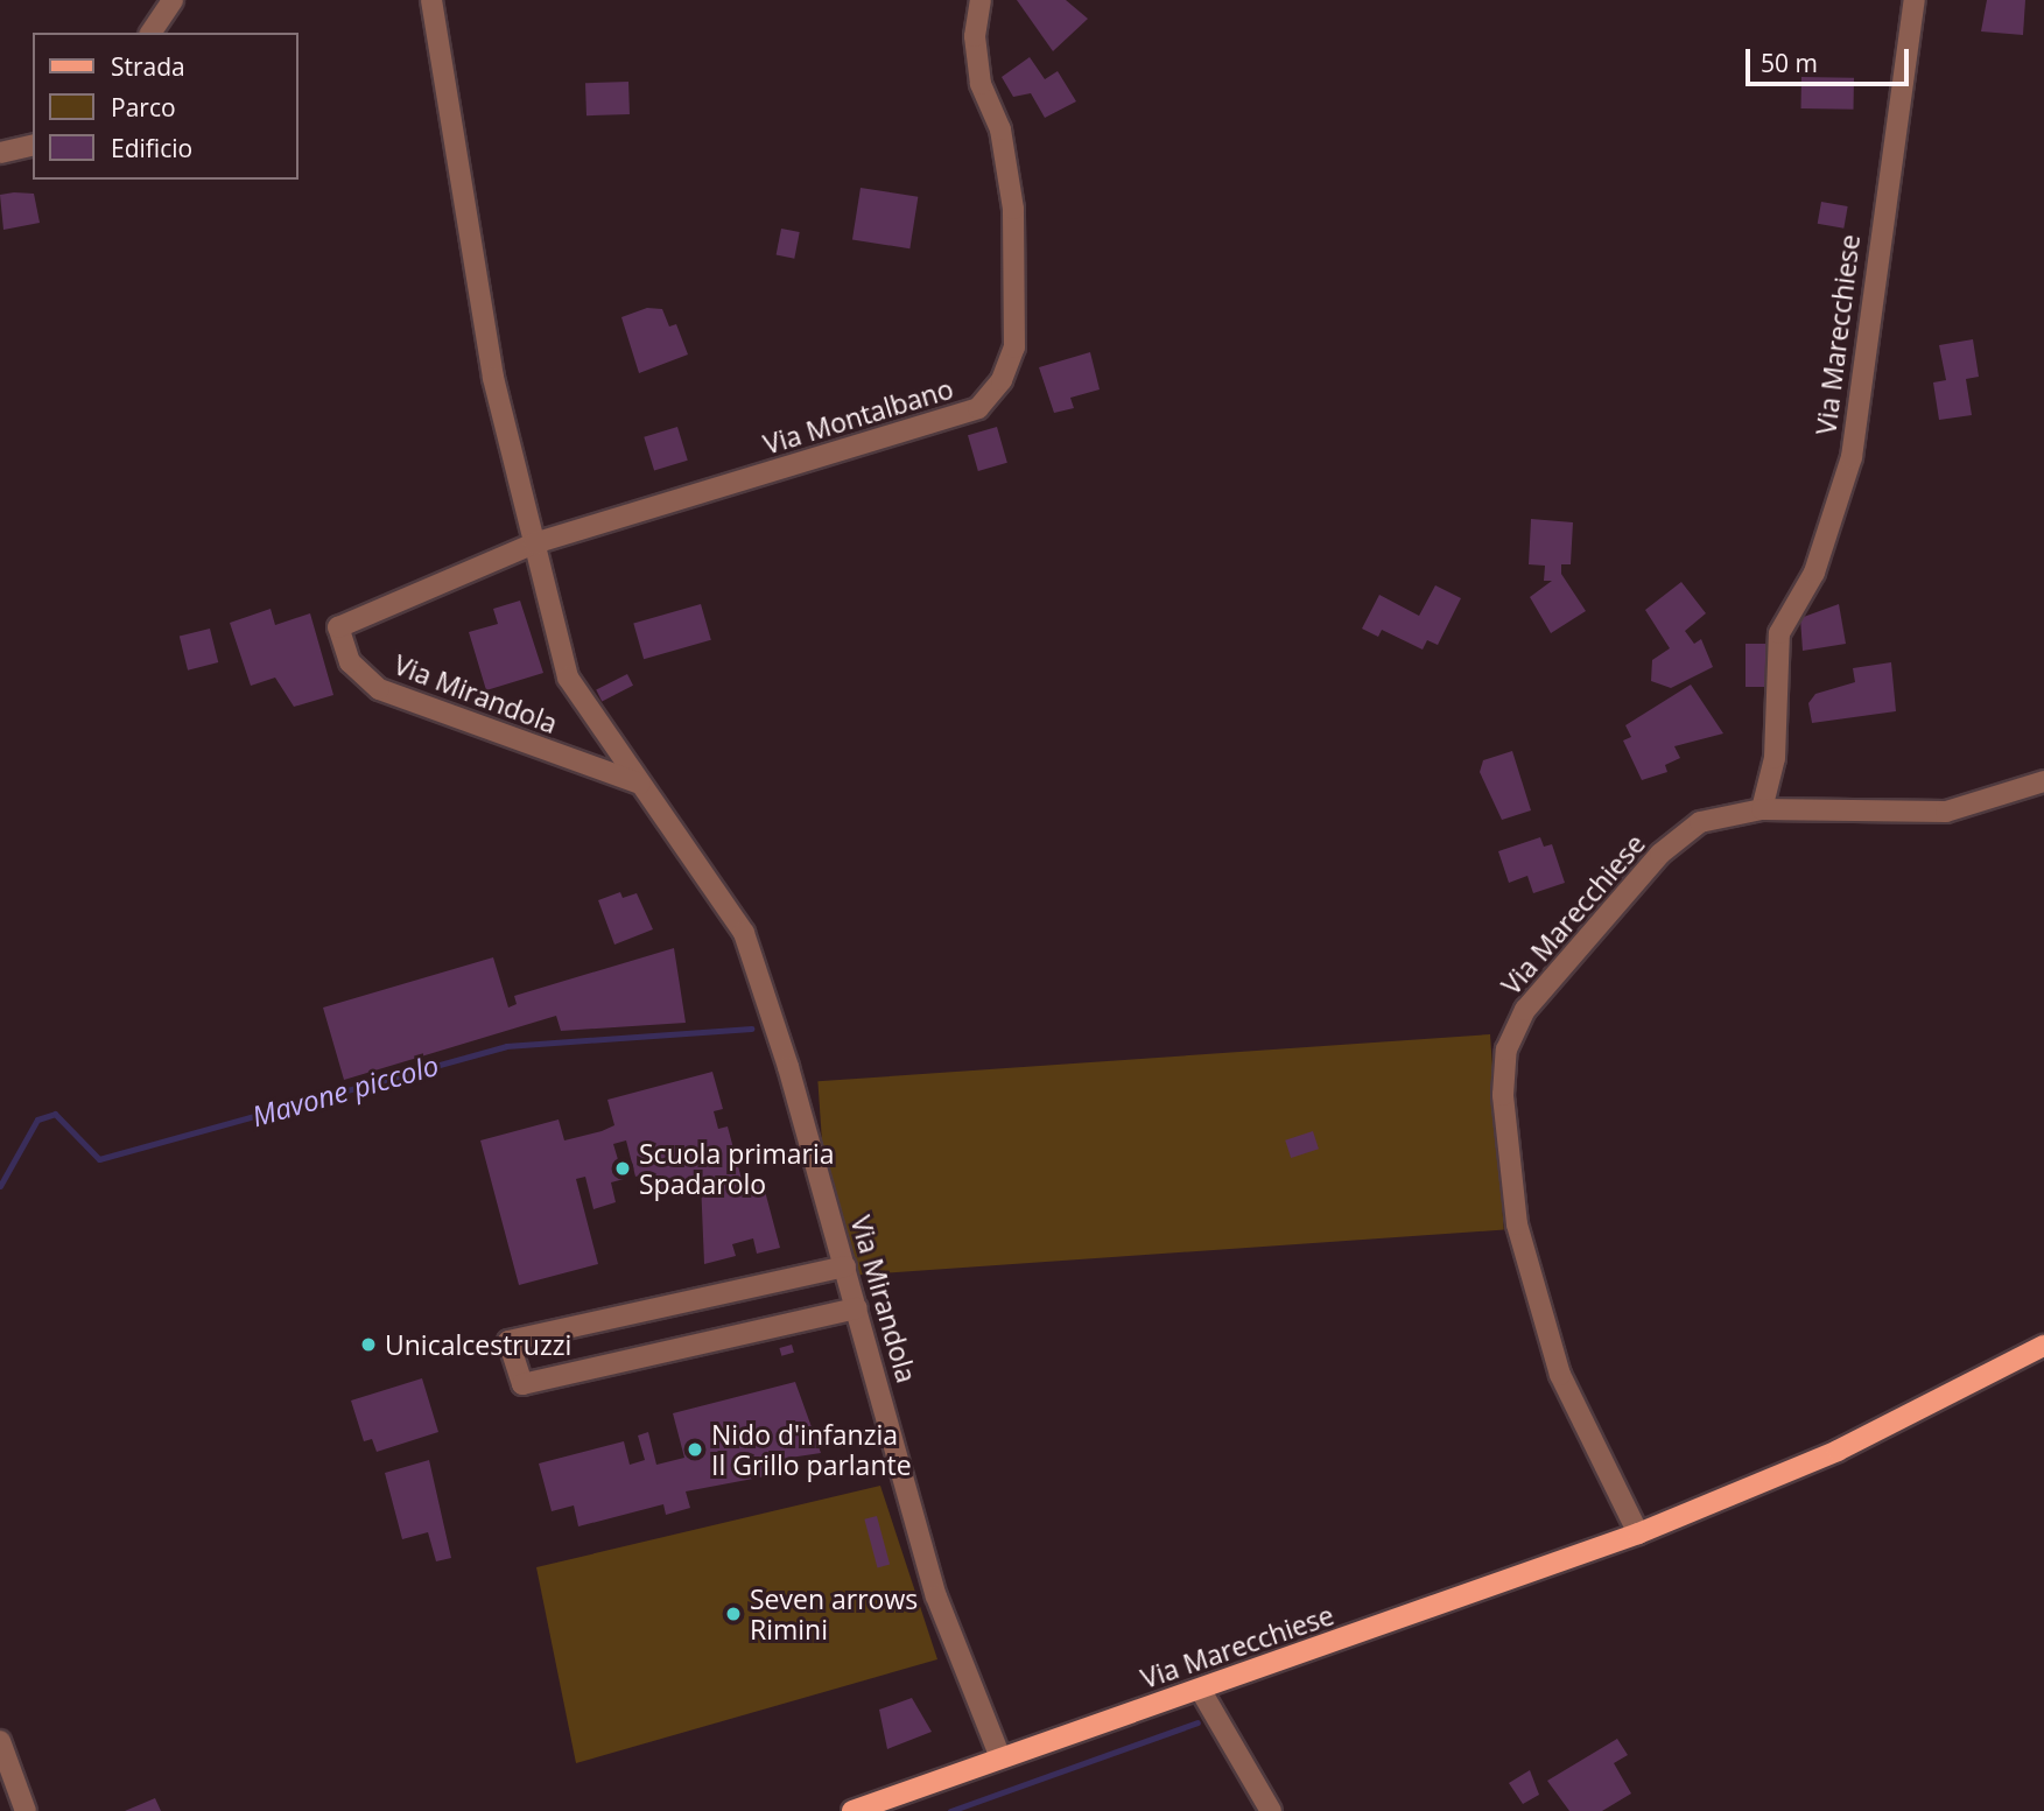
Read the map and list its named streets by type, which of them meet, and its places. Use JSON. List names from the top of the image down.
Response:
{
  "streets": {
    "main road": ["Via Marecchiese"],
    "street": ["Via Montalbano", "Via Mirandola"]
  },
  "crossings": [
    ["Via Marecchiese", "Via Mirandola"],
    ["Via Montalbano", "Via Mirandola"]
  ],
  "water": ["Mavone piccolo"],
  "places": [
    "Scuola primaria Spadarolo",
    "Unicalcestruzzi",
    "Nido d'infanzia Il Grillo parlante",
    "Seven arrows Rimini"
  ],
  "legend": ["Strada", "Parco", "Edificio"],
  "scale_bar": "50 m"
}
